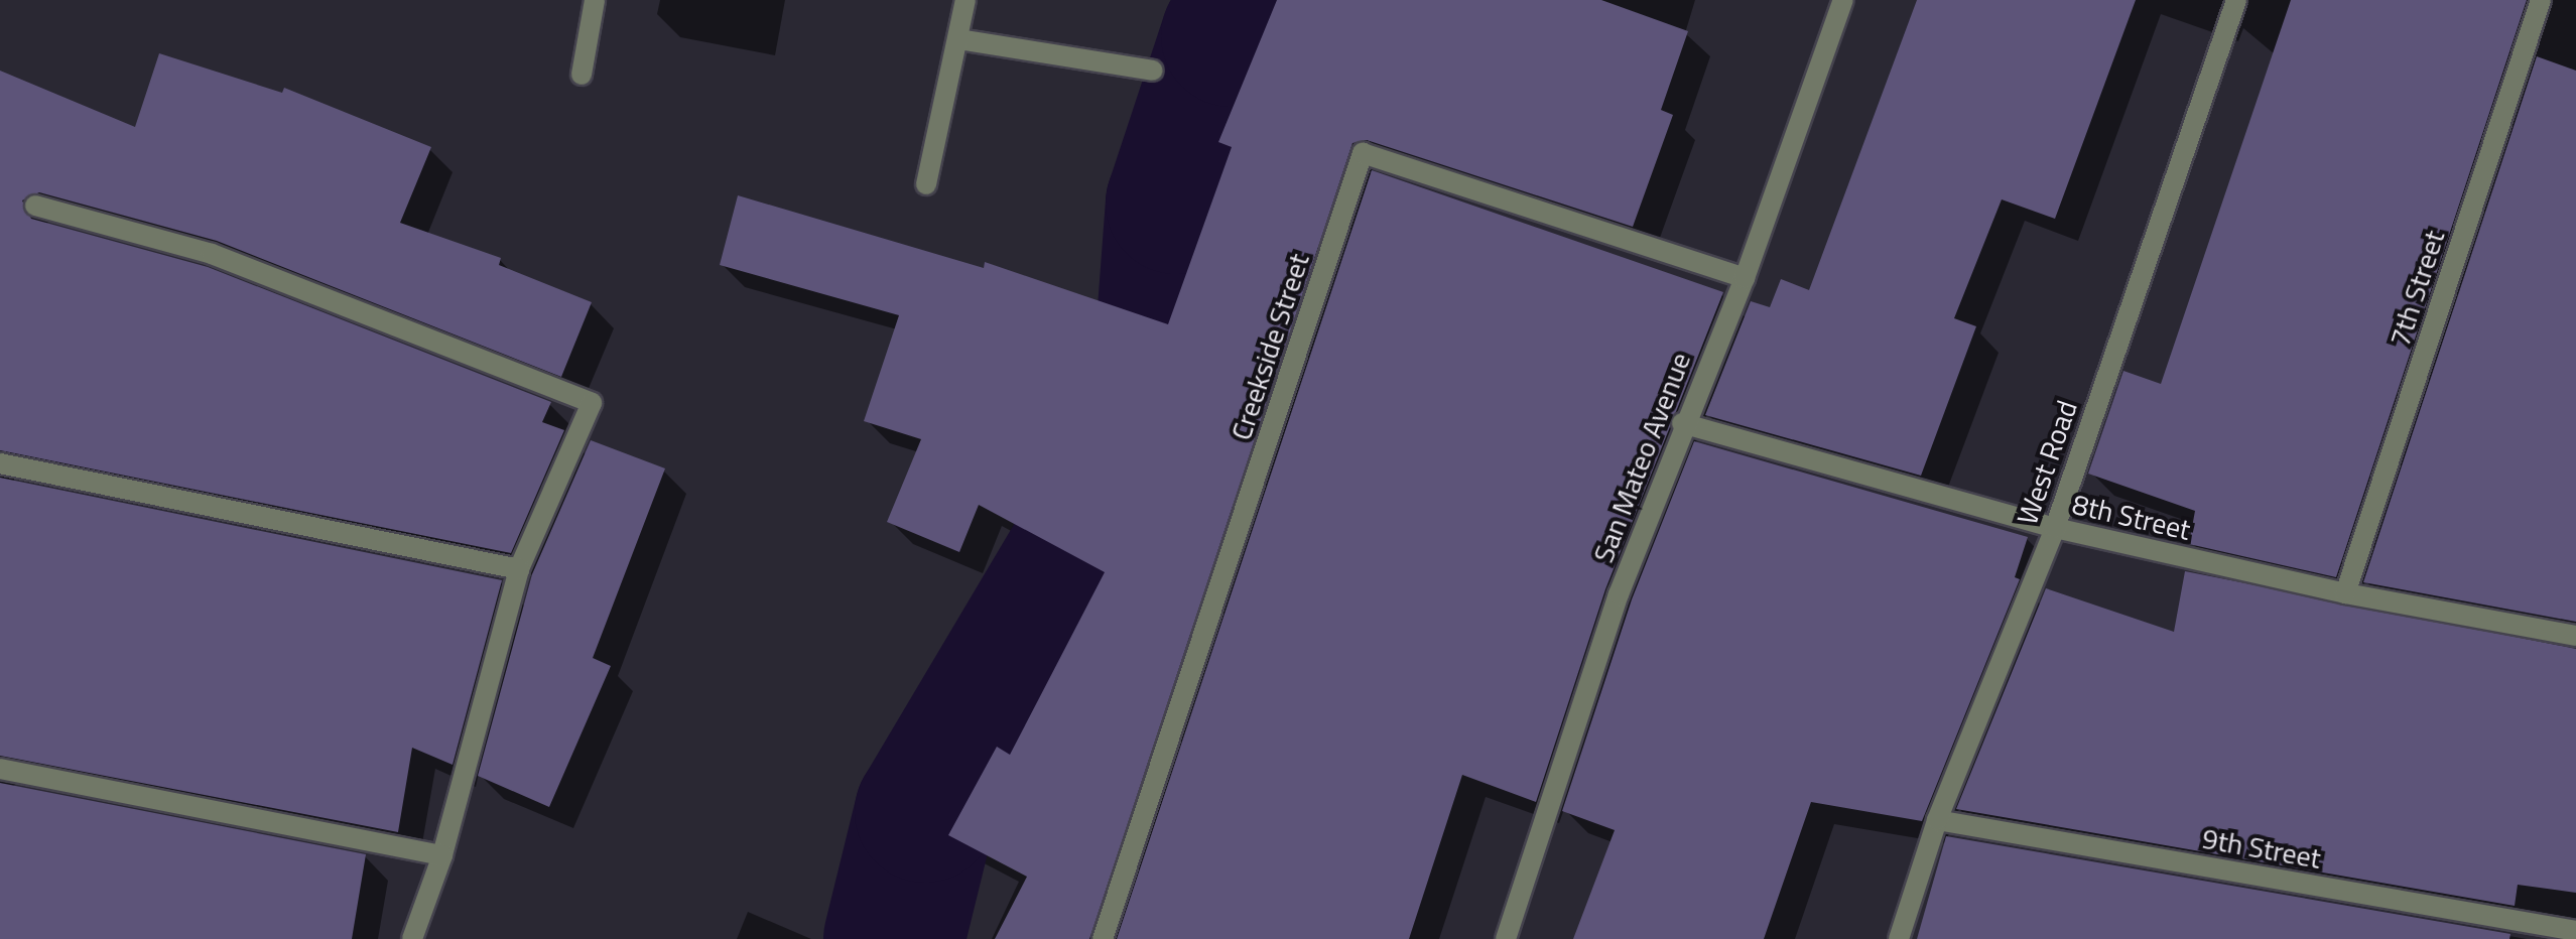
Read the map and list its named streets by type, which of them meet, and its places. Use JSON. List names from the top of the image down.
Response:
{
  "streets": {
    "street": [
      "7th Street",
      "Creekside Street",
      "San Mateo Avenue",
      "West Road",
      "8th Street",
      "9th Street"
    ]
  },
  "crossings": [
    ["7th Street", "8th Street"],
    ["Creekside Street", "San Mateo Avenue"],
    ["San Mateo Avenue", "8th Street"],
    ["West Road", "8th Street"],
    ["West Road", "9th Street"]
  ]
}
